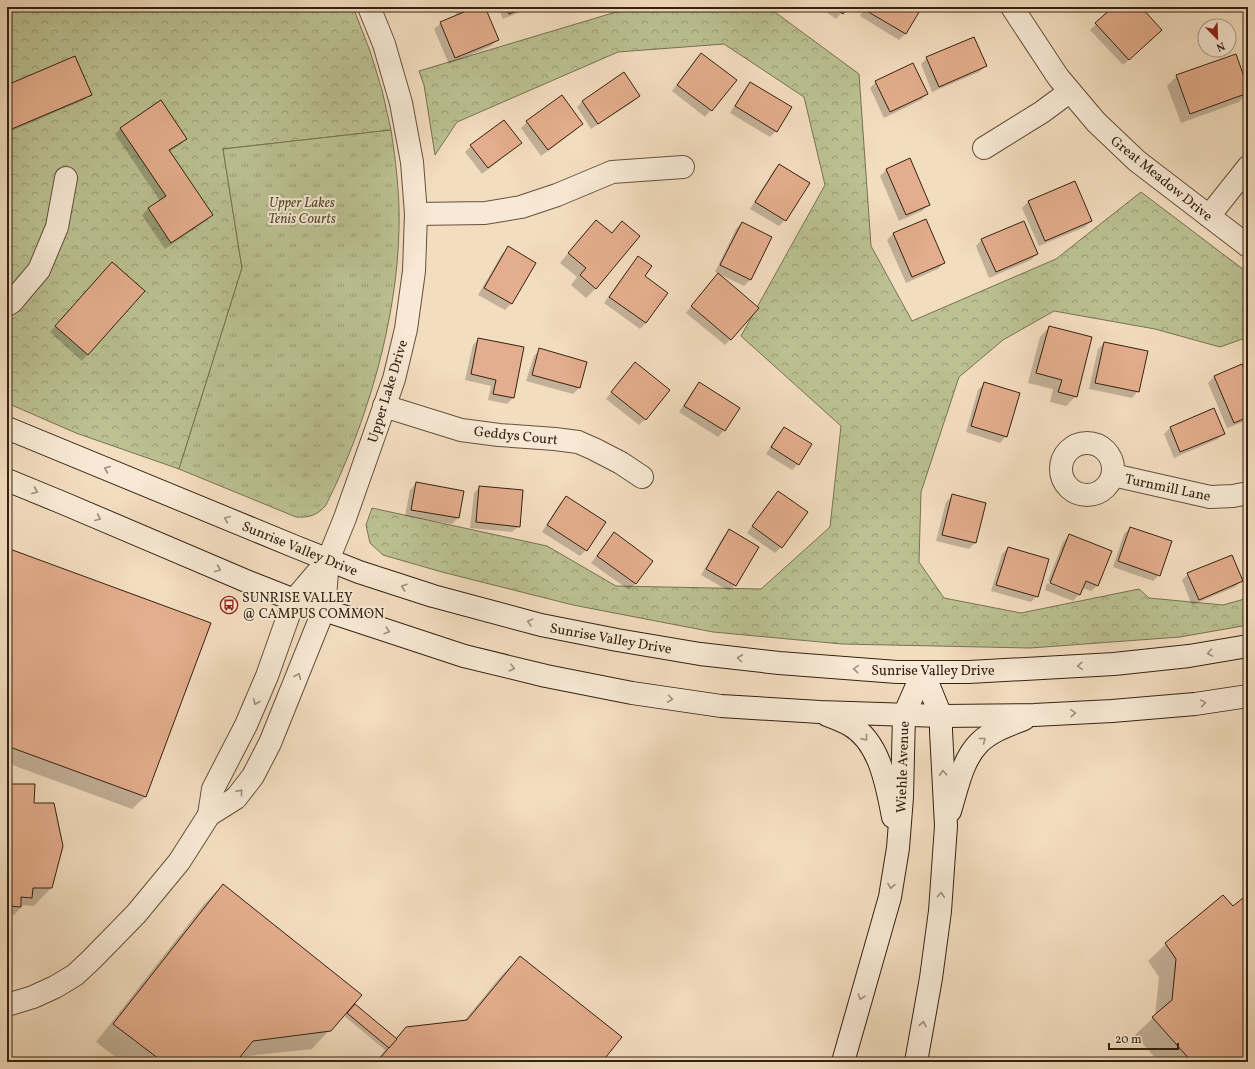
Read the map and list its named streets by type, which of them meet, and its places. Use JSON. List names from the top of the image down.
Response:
{
  "streets": {
    "main road": [
      "Great Meadow Drive",
      "Upper Lake Drive",
      "Geddys Court",
      "Turnmill Lane",
      "Sunrise Valley Drive",
      "Wiehle Avenue"
    ]
  },
  "crossings": [
    ["Upper Lake Drive", "Geddys Court"],
    ["Upper Lake Drive", "Sunrise Valley Drive"],
    ["Sunrise Valley Drive", "Wiehle Avenue"]
  ],
  "parks": ["Upper Lakes Tenis Courts"],
  "places": {
    "bus stop": ["SUNRISE VALLEY @ CAMPUS COMMON"]
  },
  "scale_bar": "20 m",
  "north": "bottom right"
}
